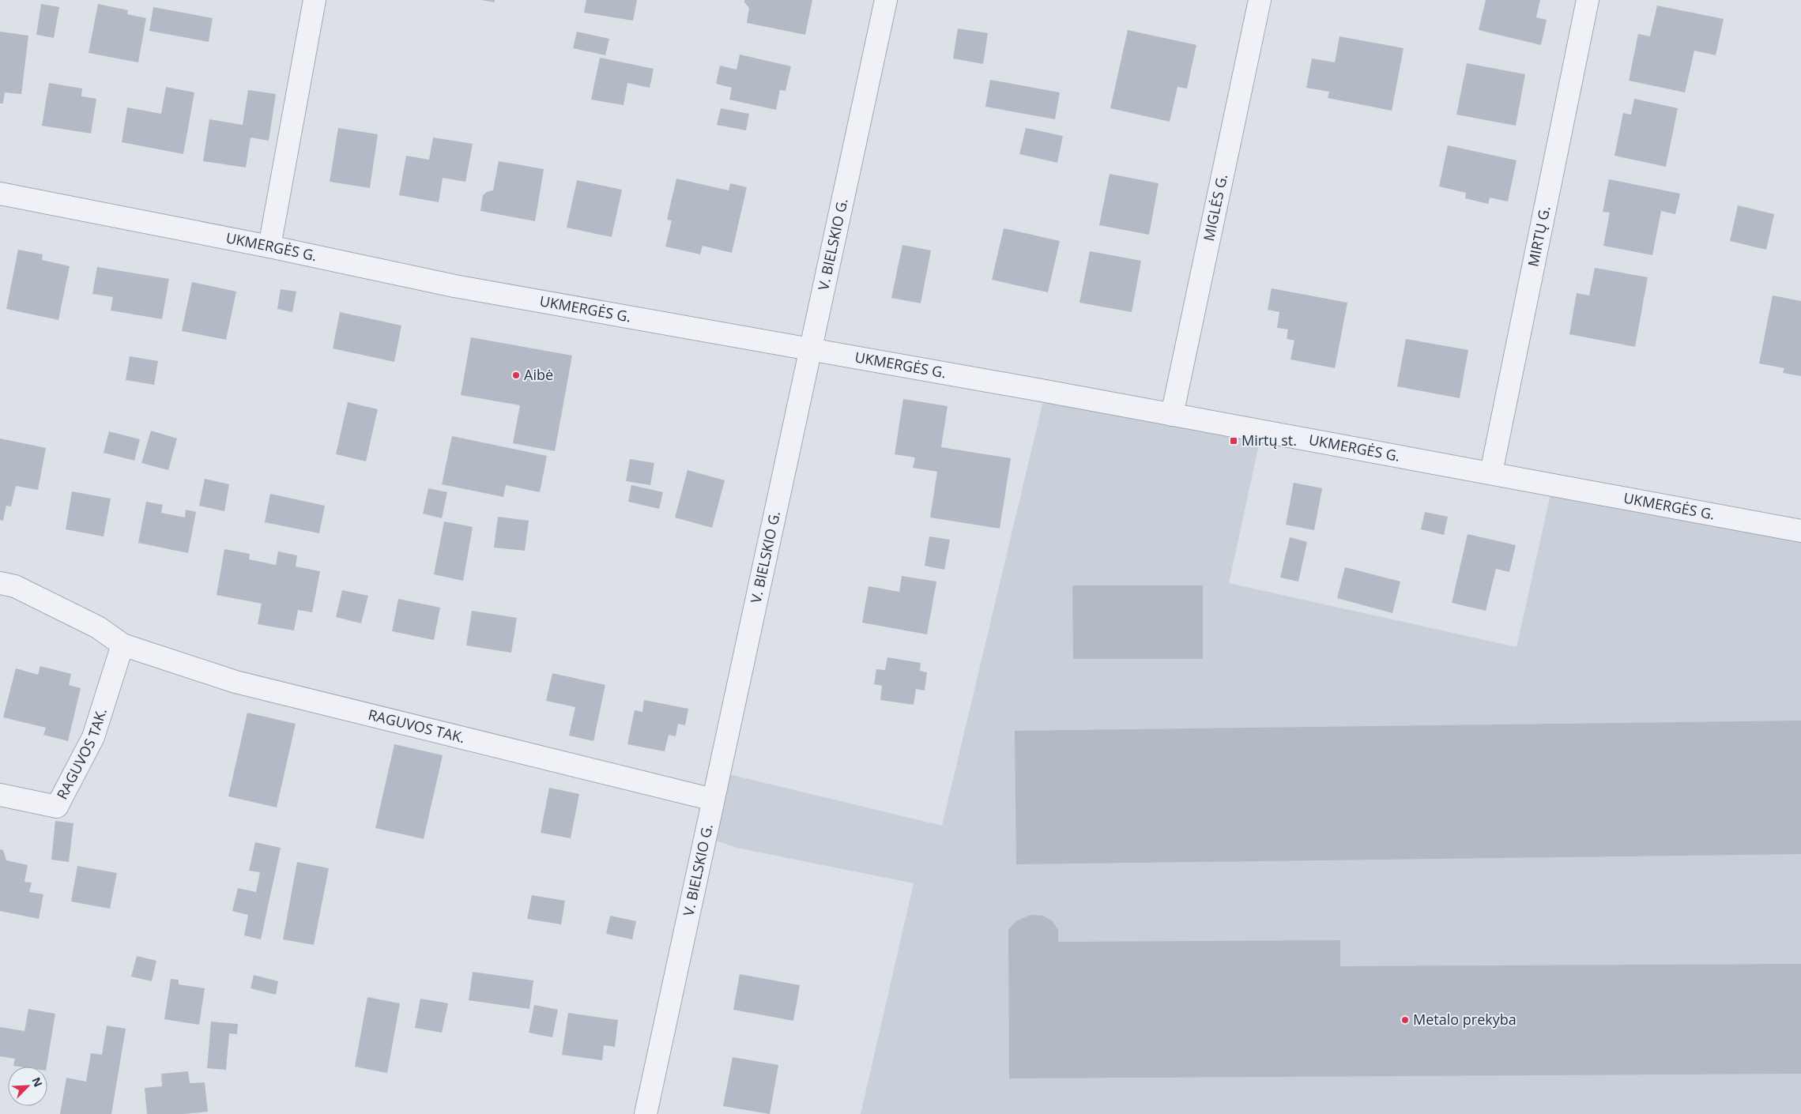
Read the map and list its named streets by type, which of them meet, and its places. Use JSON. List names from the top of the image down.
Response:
{
  "streets": {
    "street": [
      "MIGLĖS G.",
      "MIRTŲ G.",
      "V. BIELSKIO G.",
      "UKMERGĖS G.",
      "RAGUVOS TAK."
    ]
  },
  "crossings": [
    ["MIGLĖS G.", "UKMERGĖS G."],
    ["MIRTŲ G.", "UKMERGĖS G."],
    ["V. BIELSKIO G.", "UKMERGĖS G."],
    ["V. BIELSKIO G.", "RAGUVOS TAK."]
  ],
  "places": {
    "other": ["Aibė", "Metalo prekyba"],
    "transit": ["Mirtų st."]
  },
  "north": "top right"
}
